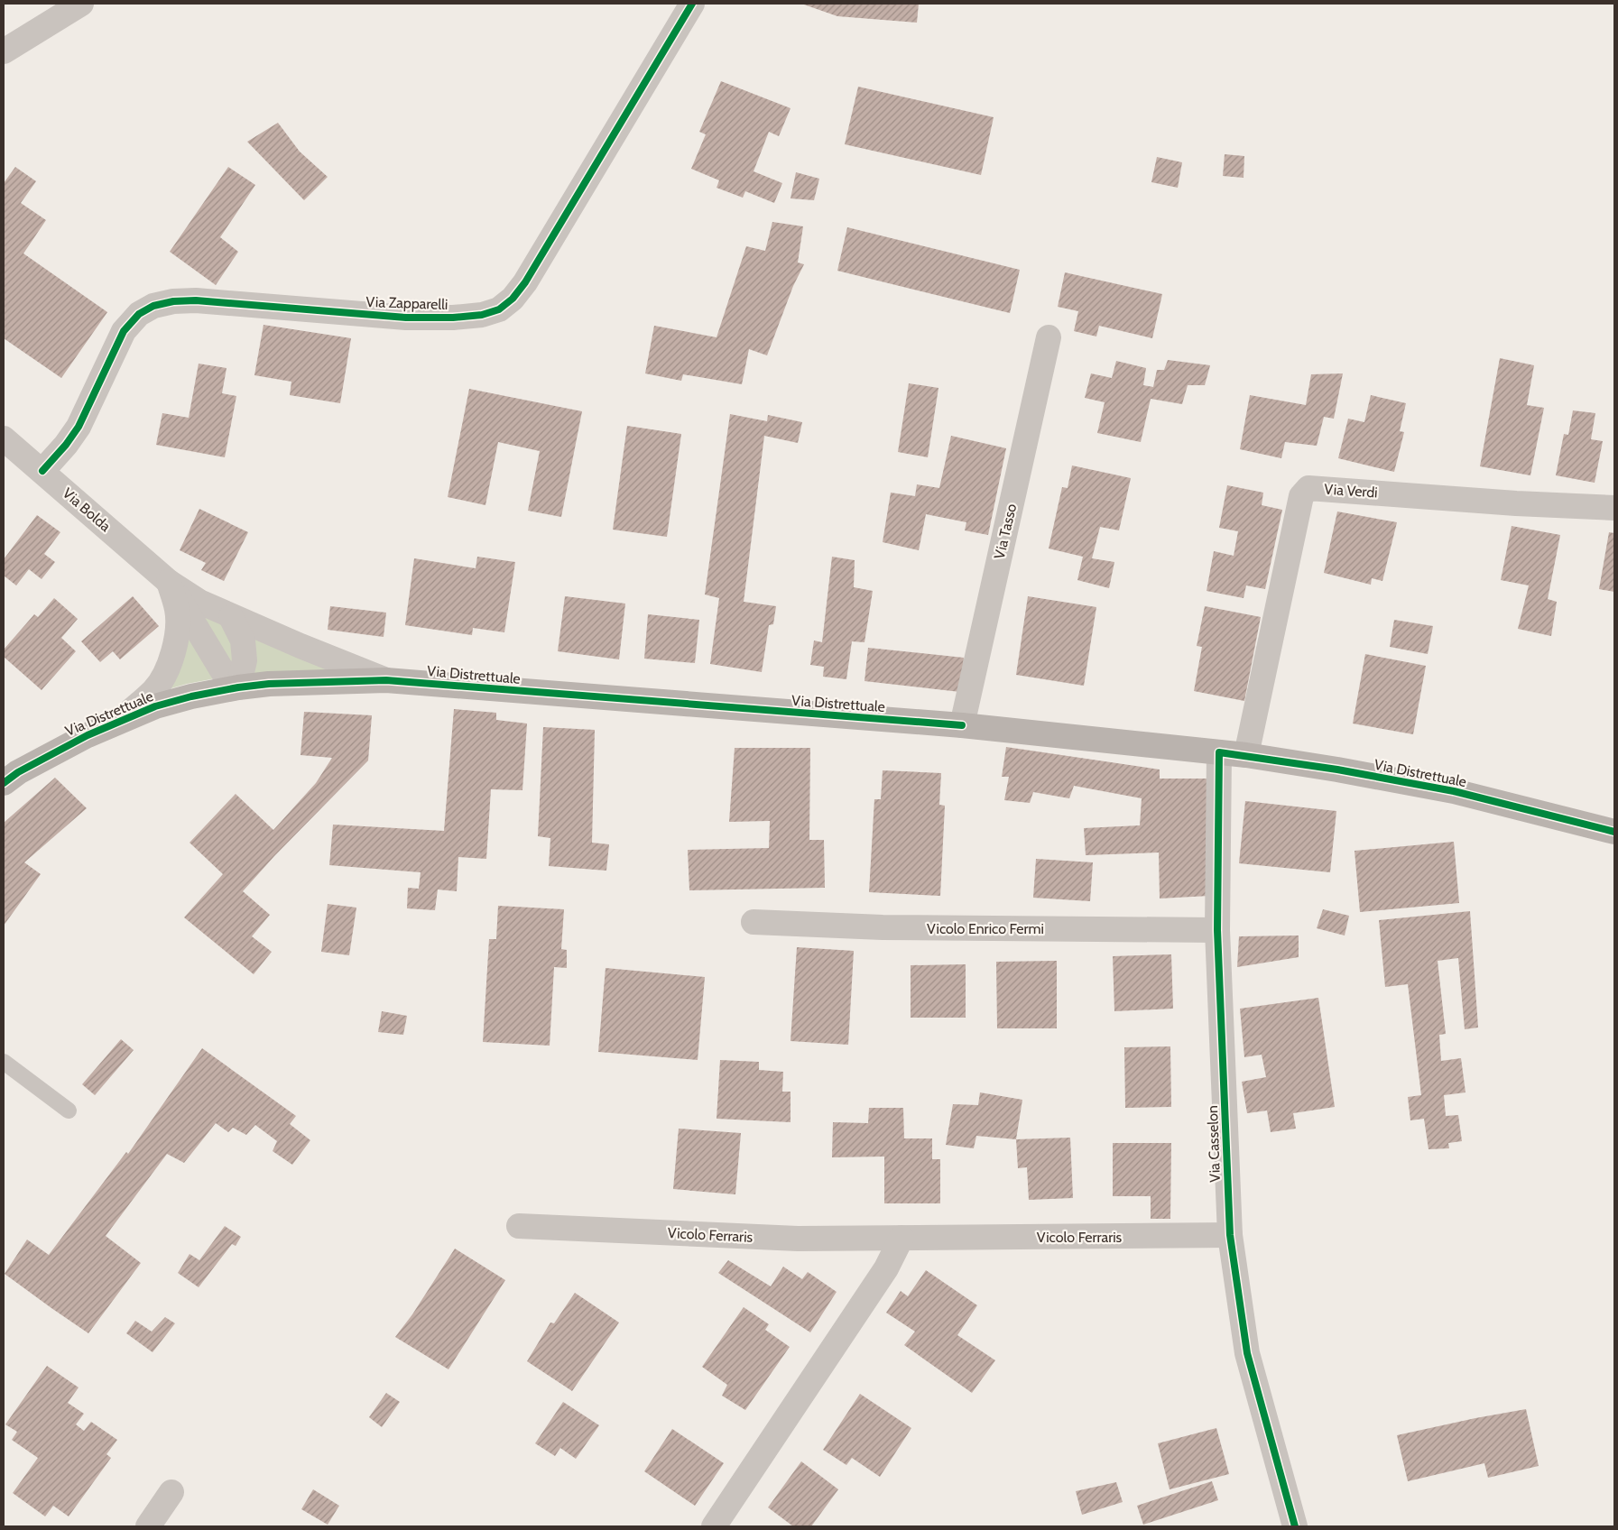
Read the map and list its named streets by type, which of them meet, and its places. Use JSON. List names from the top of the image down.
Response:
{
  "streets": {
    "main road": ["Via Distrettuale"],
    "street": [
      "Via Zapparelli",
      "Via Verdi",
      "Via Bolda",
      "Via Tasso",
      "Vicolo Enrico Fermi",
      "Via Casselon",
      "Vicolo Ferraris"
    ]
  },
  "crossings": [
    ["Via Zapparelli", "Via Bolda"],
    ["Via Verdi", "Via Distrettuale"],
    ["Via Tasso", "Via Distrettuale"],
    ["Via Distrettuale", "Via Casselon"],
    ["Vicolo Enrico Fermi", "Via Casselon"],
    ["Via Casselon", "Vicolo Ferraris"]
  ]
}
